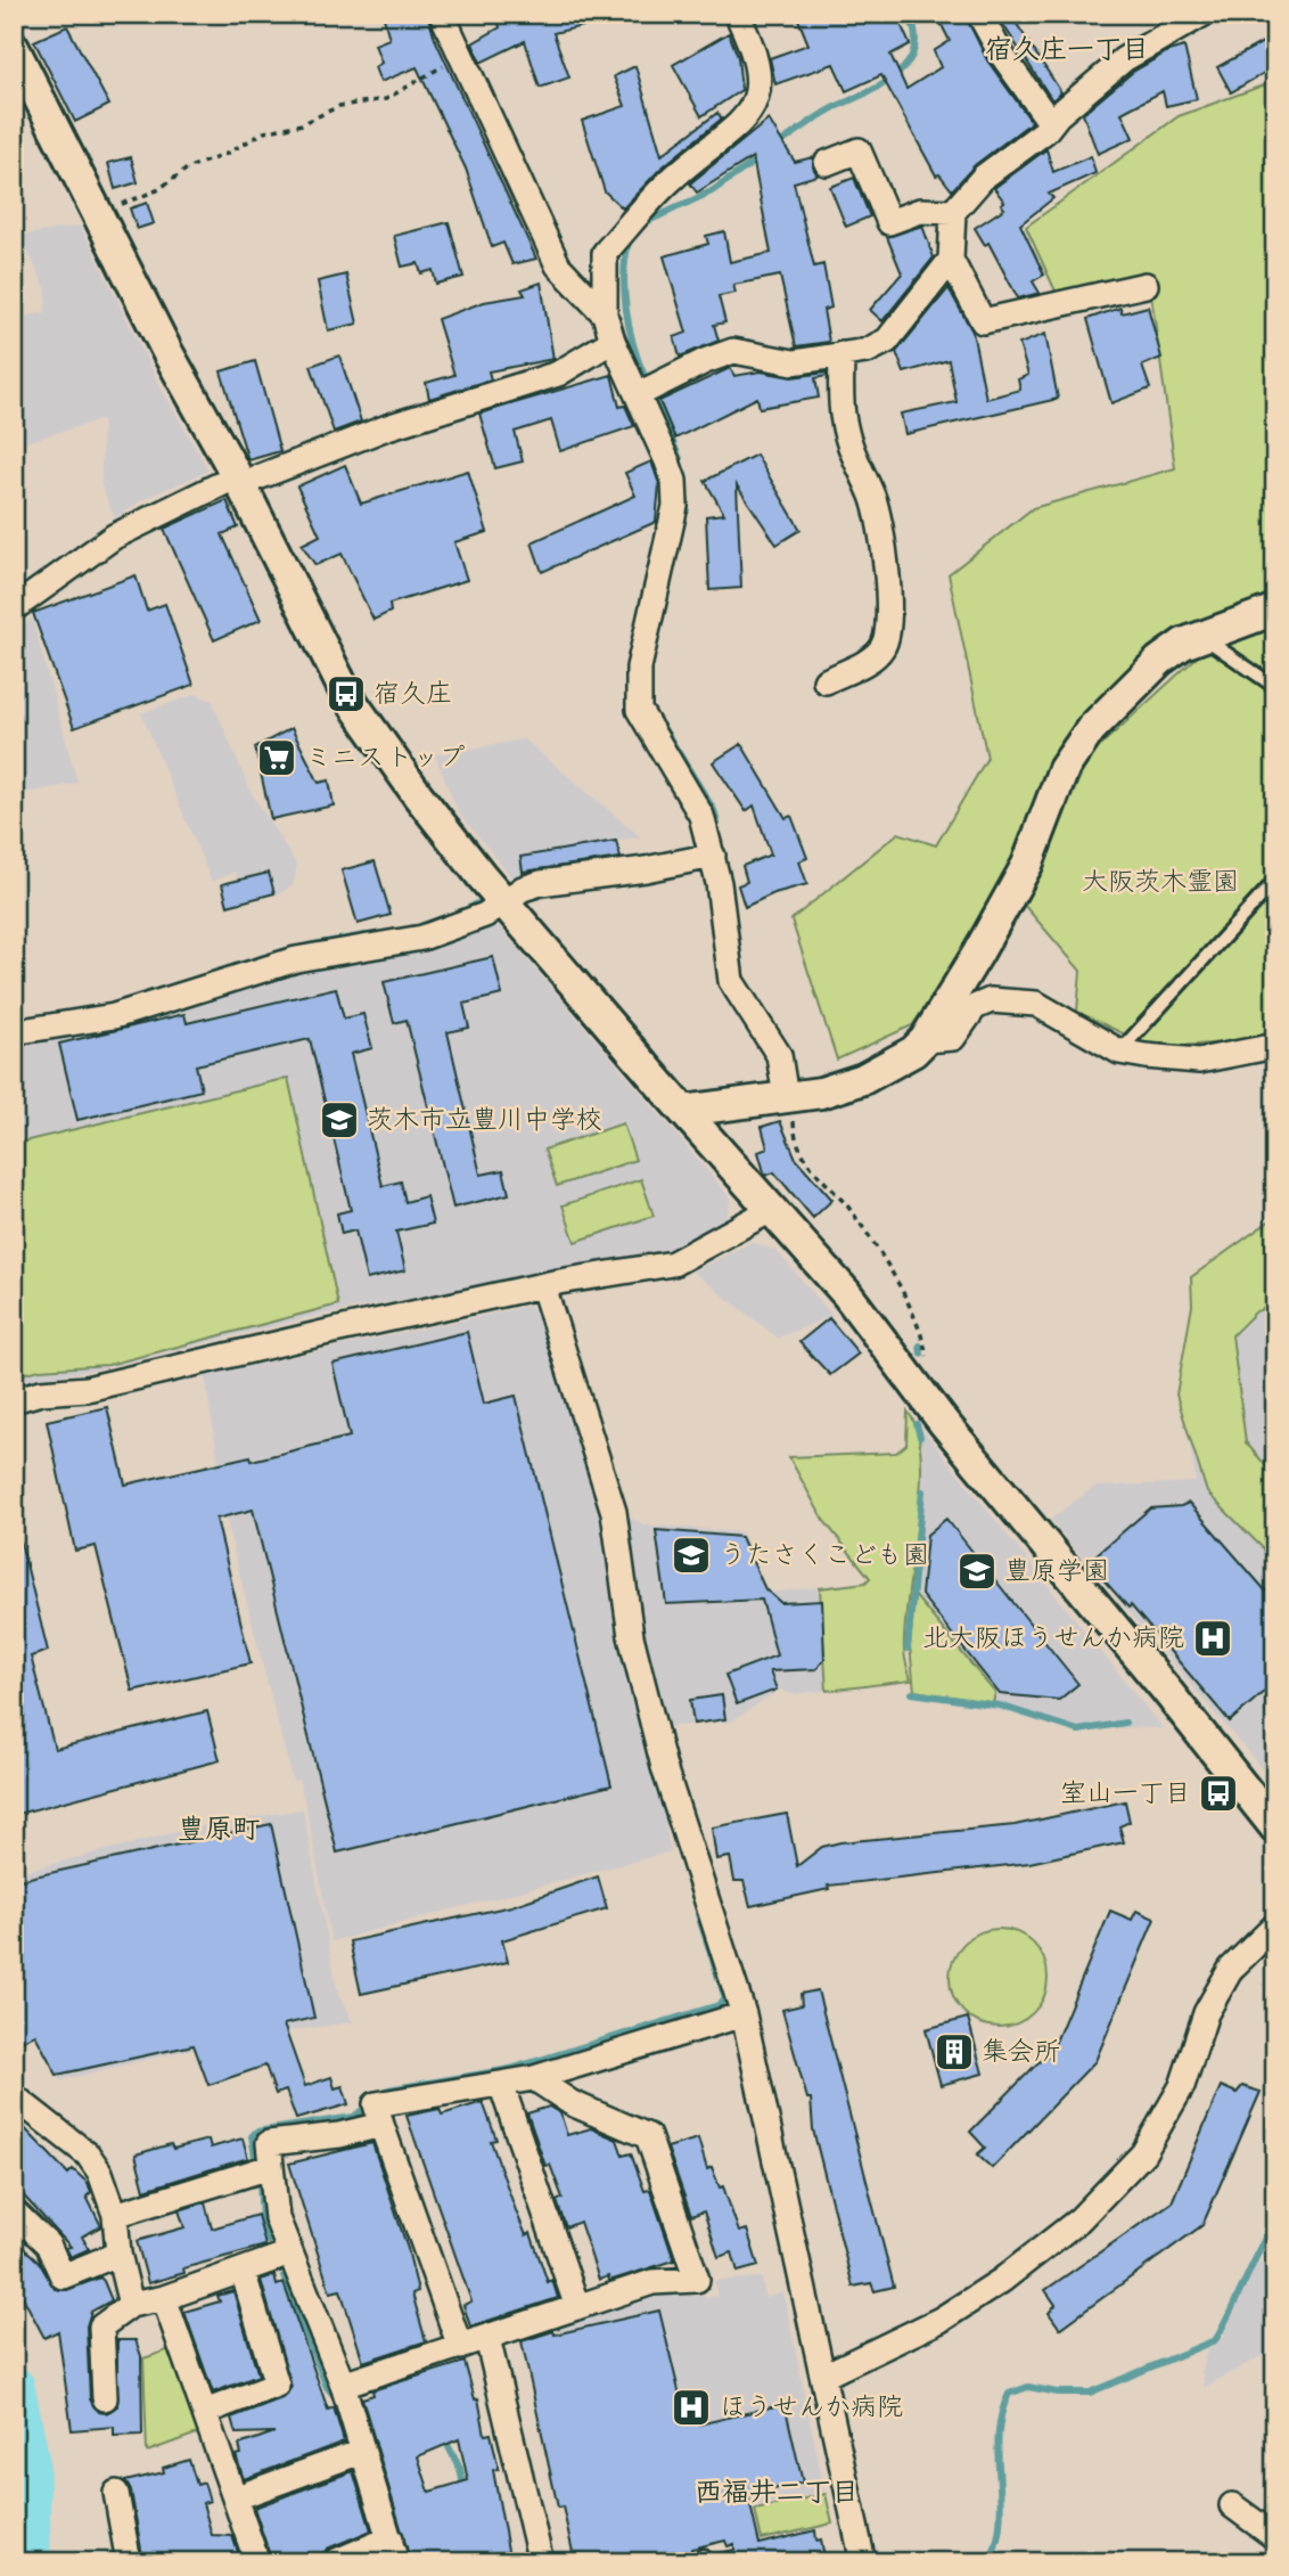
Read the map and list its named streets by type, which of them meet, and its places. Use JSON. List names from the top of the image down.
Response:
{
  "districts": ["宿久庄一丁目", "豊原町", "西福井二丁目"],
  "parks": ["大阪茨木霊園"],
  "places": {
    "bus stop": ["宿久庄", "室山一丁目"],
    "supermarket": ["ミニストップ"],
    "school or university": ["茨木市立豊川中学校", "うたさくこども園", "豊原学園"],
    "hospital": ["北大阪ほうせんか病院", "ほうせんか病院"],
    "building": ["集会所"]
  }
}
